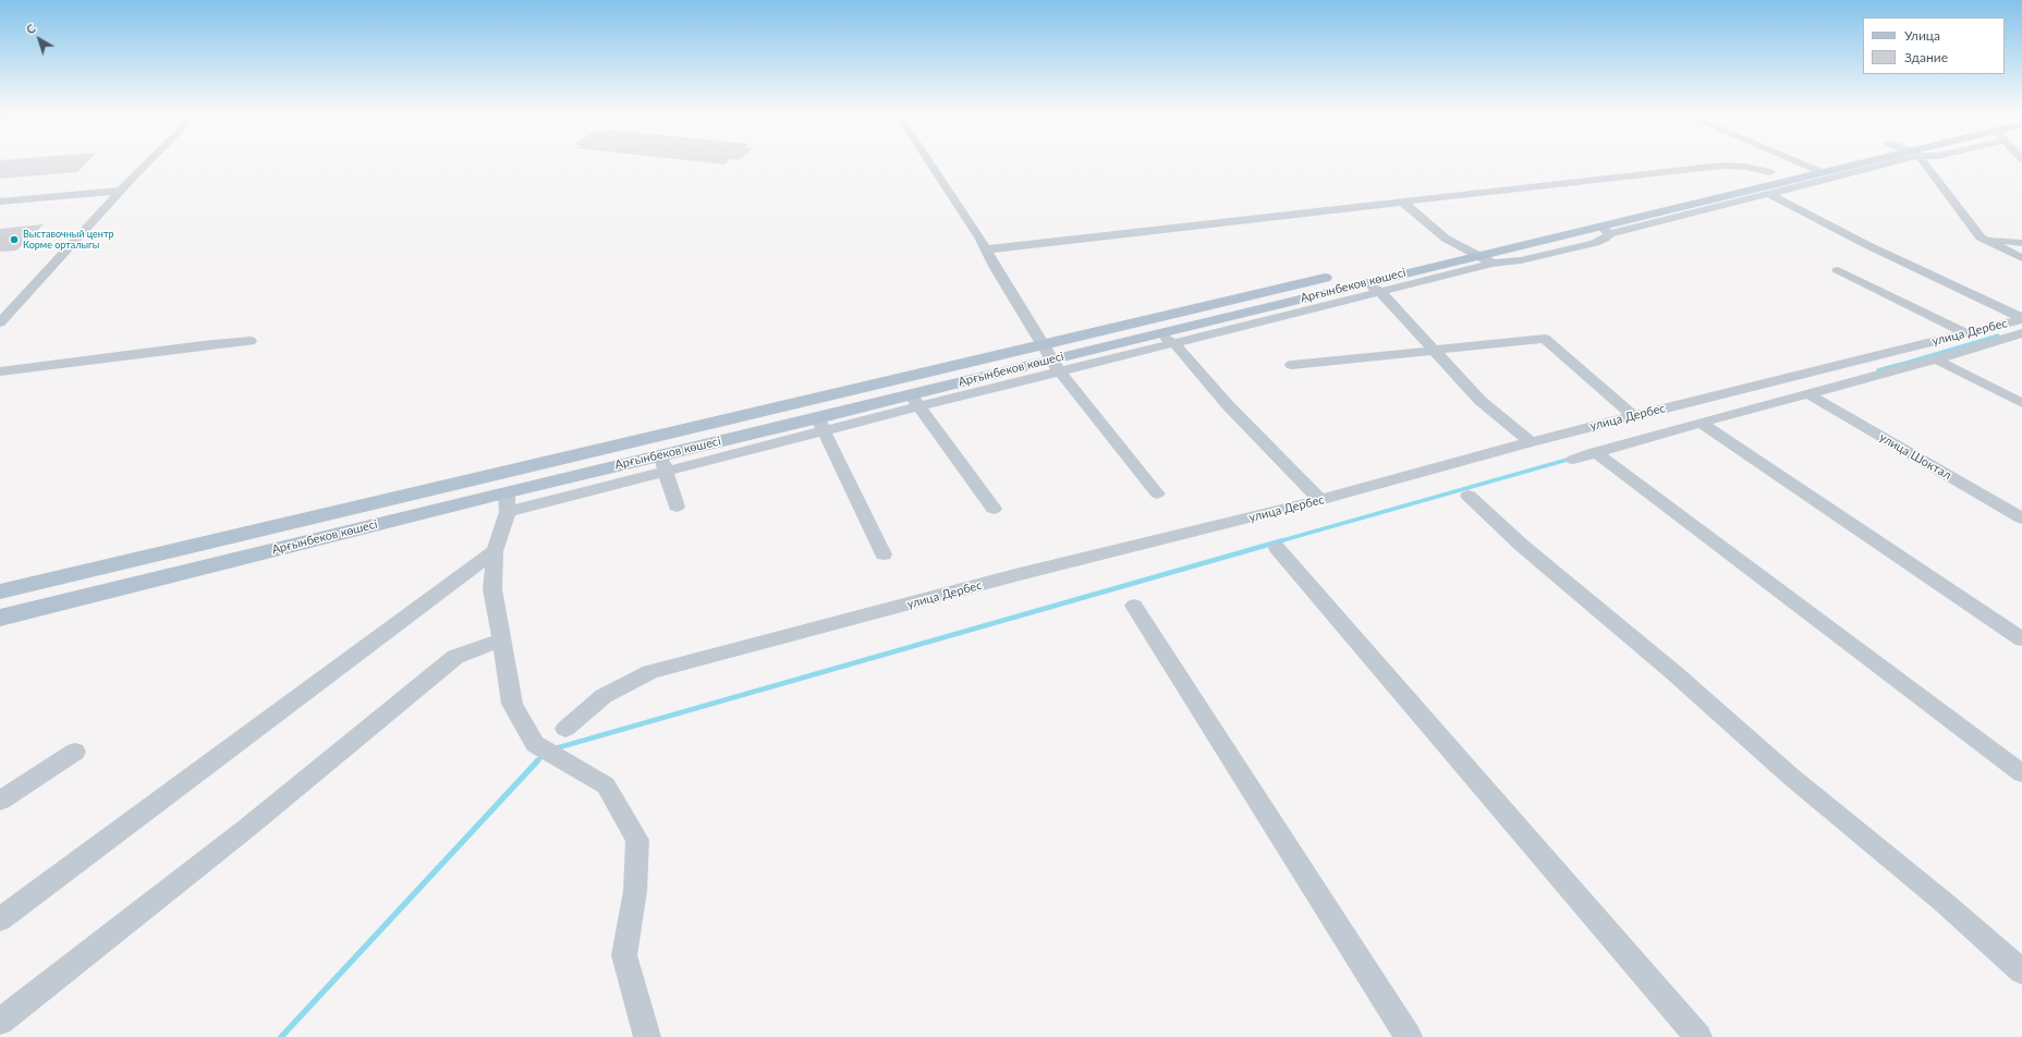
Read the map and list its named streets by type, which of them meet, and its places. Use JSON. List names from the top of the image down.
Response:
{
  "streets": {
    "main road": ["Арғынбеков көшесі"],
    "street": ["улица Дербес", "улица Шоктал"]
  },
  "crossings": [
    ["улица Дербес", "улица Шоктал"]
  ],
  "places": ["Выставочный центр Корме орталыгы"],
  "legend": ["Улица", "Здание"],
  "north": "top left"
}
